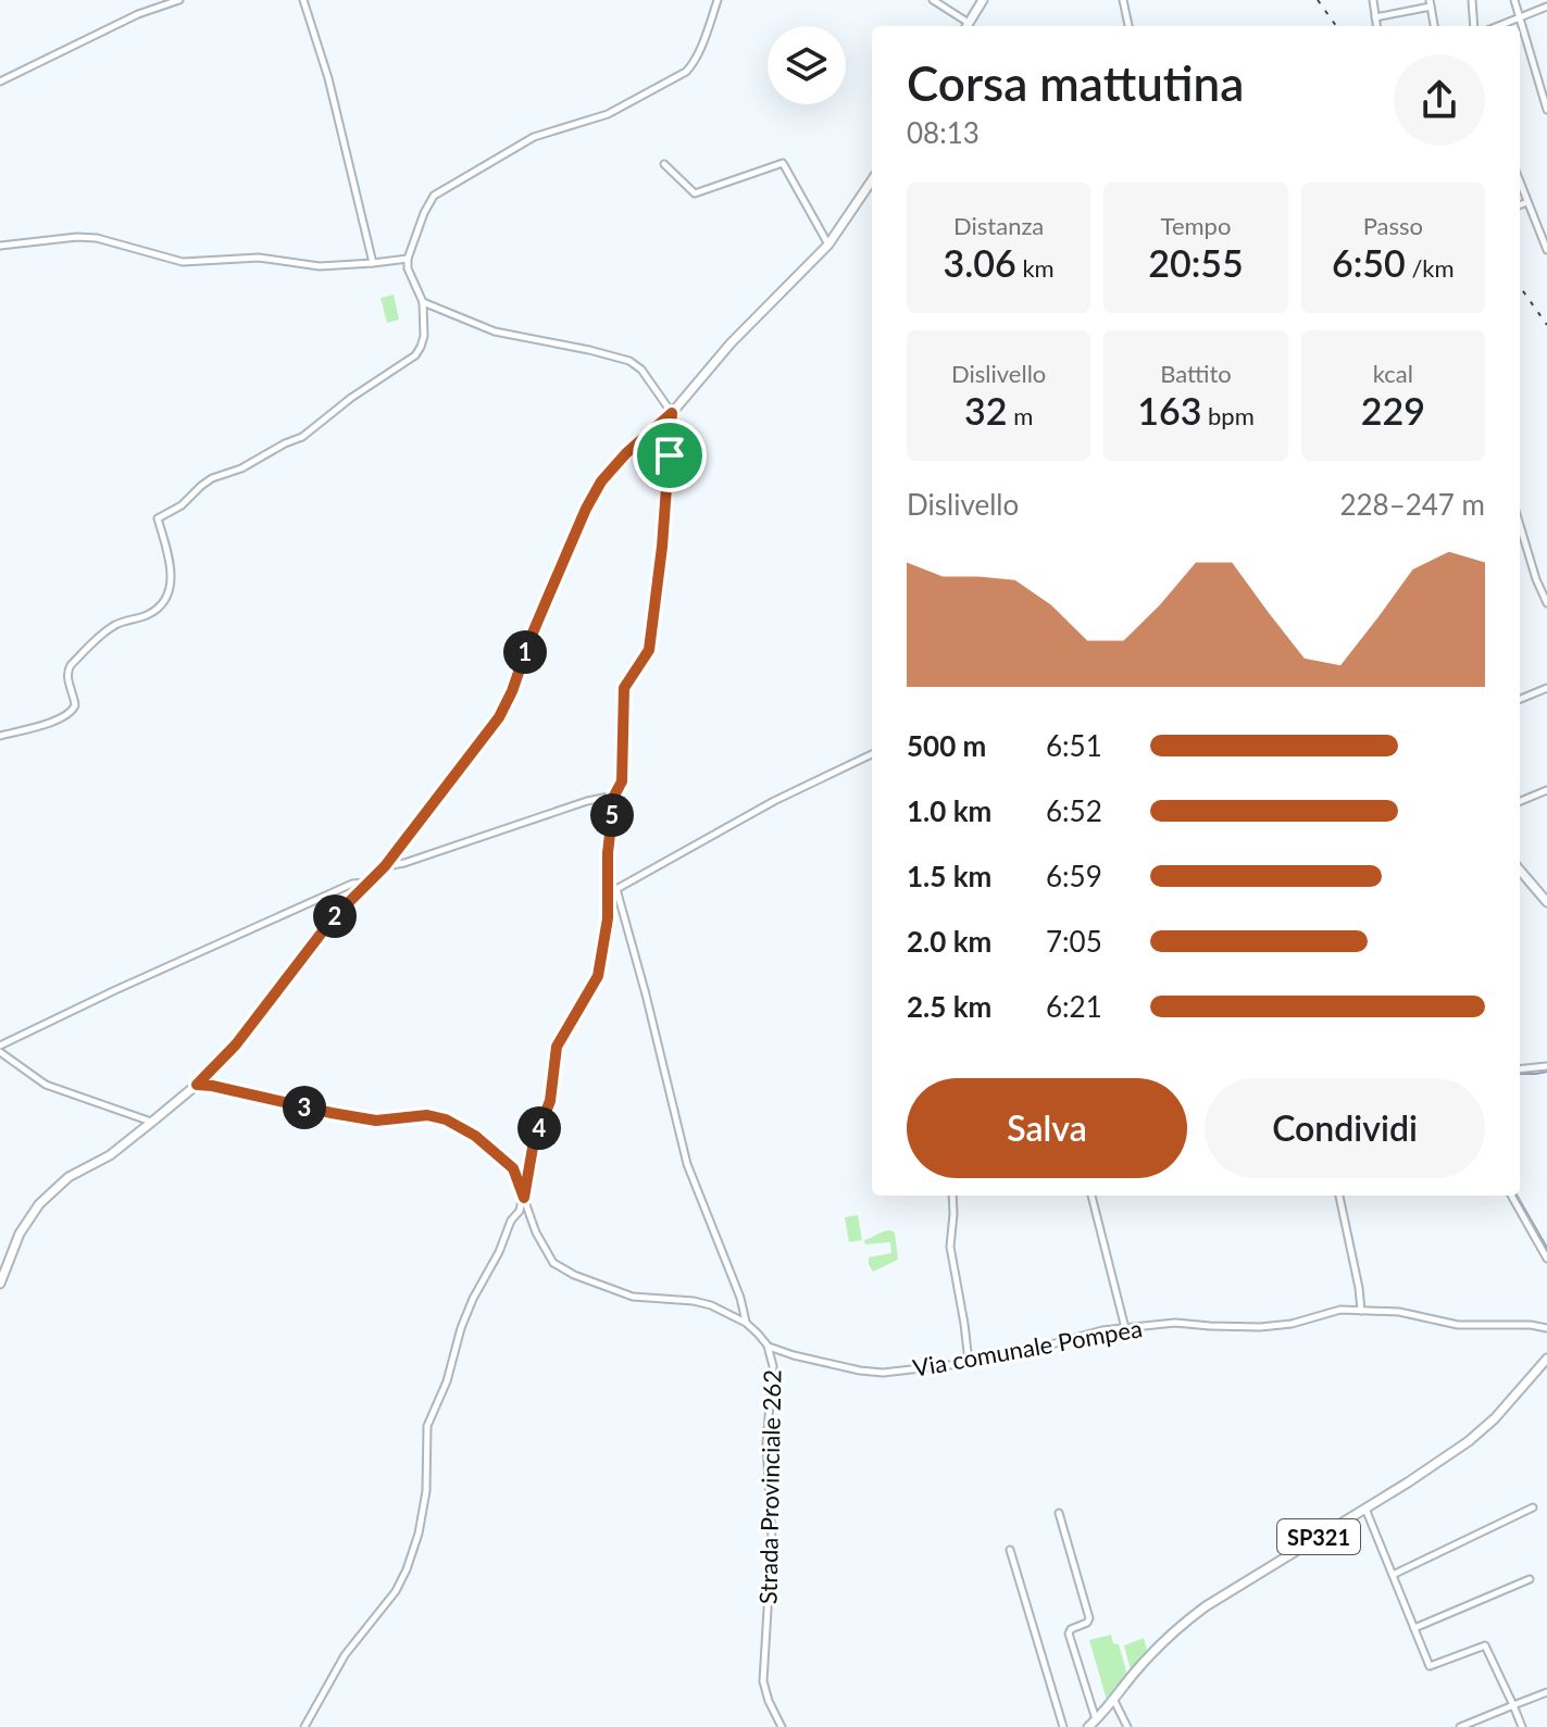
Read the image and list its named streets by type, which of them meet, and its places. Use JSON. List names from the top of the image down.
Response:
{
  "streets": {
    "main road": ["SP321"],
    "street": ["Via comunale Pompea", "Strada Provinciale 262"]
  },
  "crossings": [
    ["Via comunale Pompea", "Strada Provinciale 262"]
  ],
  "page": {
    "heading": ["Corsa mattutina", "08:13"],
    "stats": [
      ["Distanza", "3.06 km"],
      ["Tempo", "20:55"],
      ["Passo", "6:50 /km"],
      ["Dislivello", "32 m"],
      ["Battito", "163 bpm"],
      ["kcal", "229"]
    ],
    "chart": ["Dislivello", "228–247 m"],
    "pins": [
      "1",
      "5",
      "2",
      "3",
      "4"
    ],
    "list": [
      {
        "name": "500 m",
        "note": "6:51"
      },
      {
        "name": "1.0 km",
        "note": "6:52"
      },
      {
        "name": "1.5 km",
        "note": "6:59"
      },
      {
        "name": "2.0 km",
        "note": "7:05"
      },
      {
        "name": "2.5 km",
        "note": "6:21"
      }
    ],
    "buttons": ["Salva", "Condividi"]
  }
}
